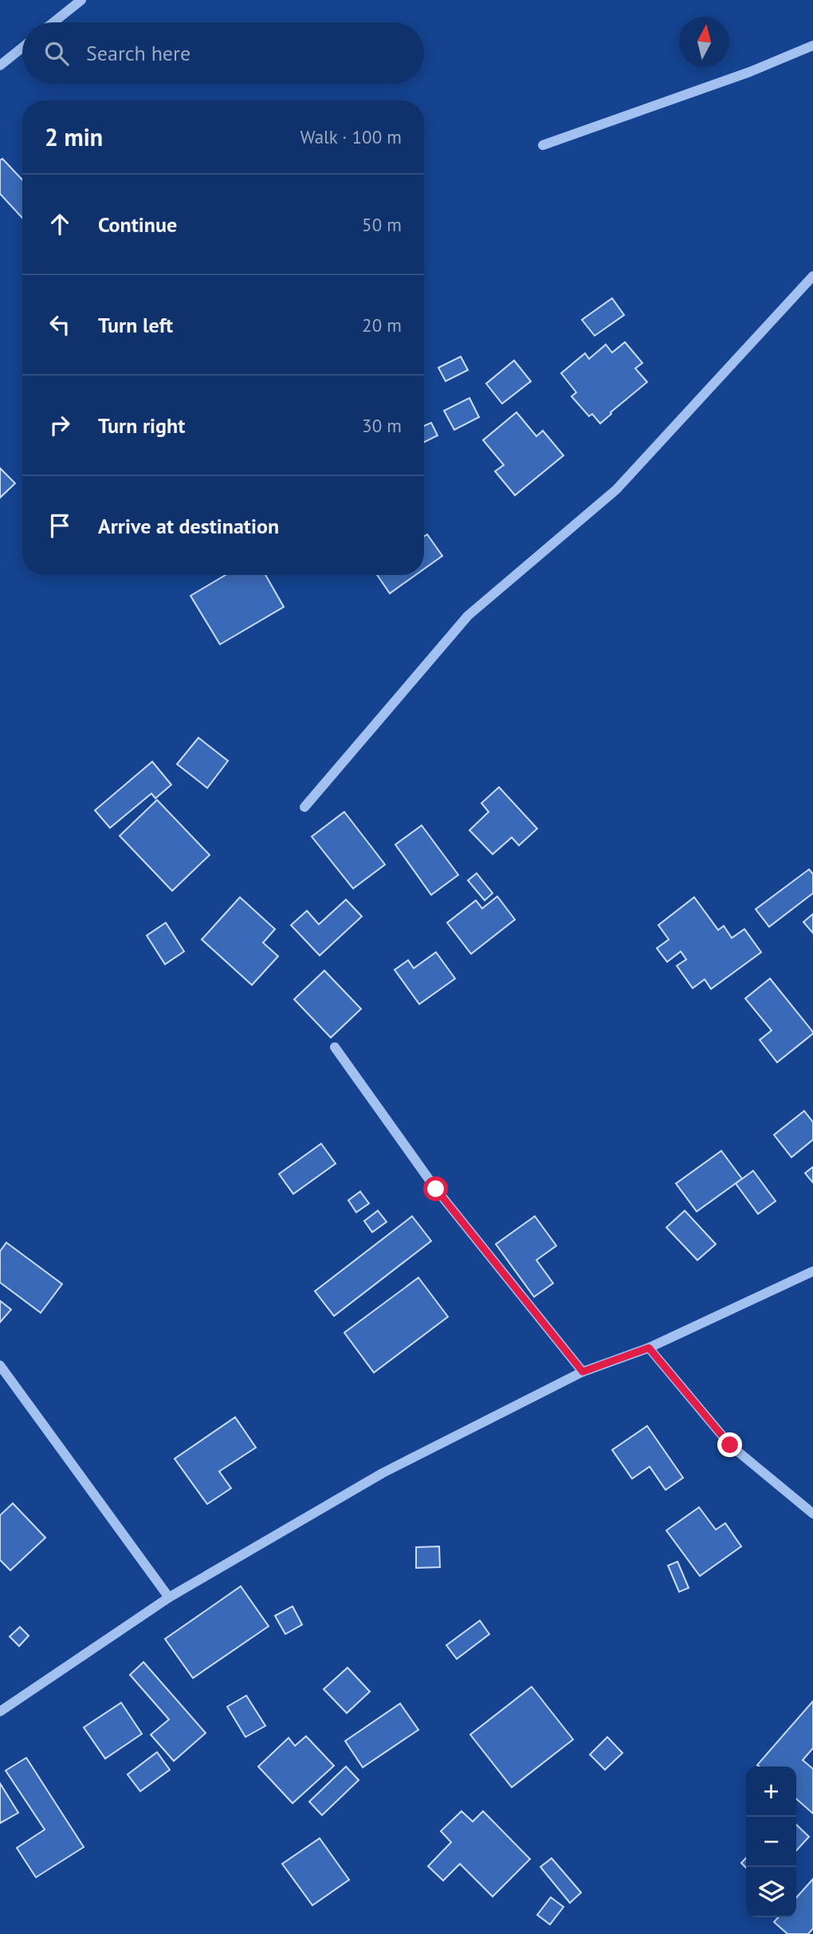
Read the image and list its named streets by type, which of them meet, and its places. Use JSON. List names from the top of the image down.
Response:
{
  "north": "top",
  "page": {
    "search": "Search here",
    "heading": ["2 min", "Walk · 100 m"],
    "list": [
      ["Continue", "50 m"],
      ["Turn left", "20 m"],
      ["Turn right", "30 m"],
      "Arrive at destination"
    ],
    "map_buttons": ["+", "−"]
  }
}
